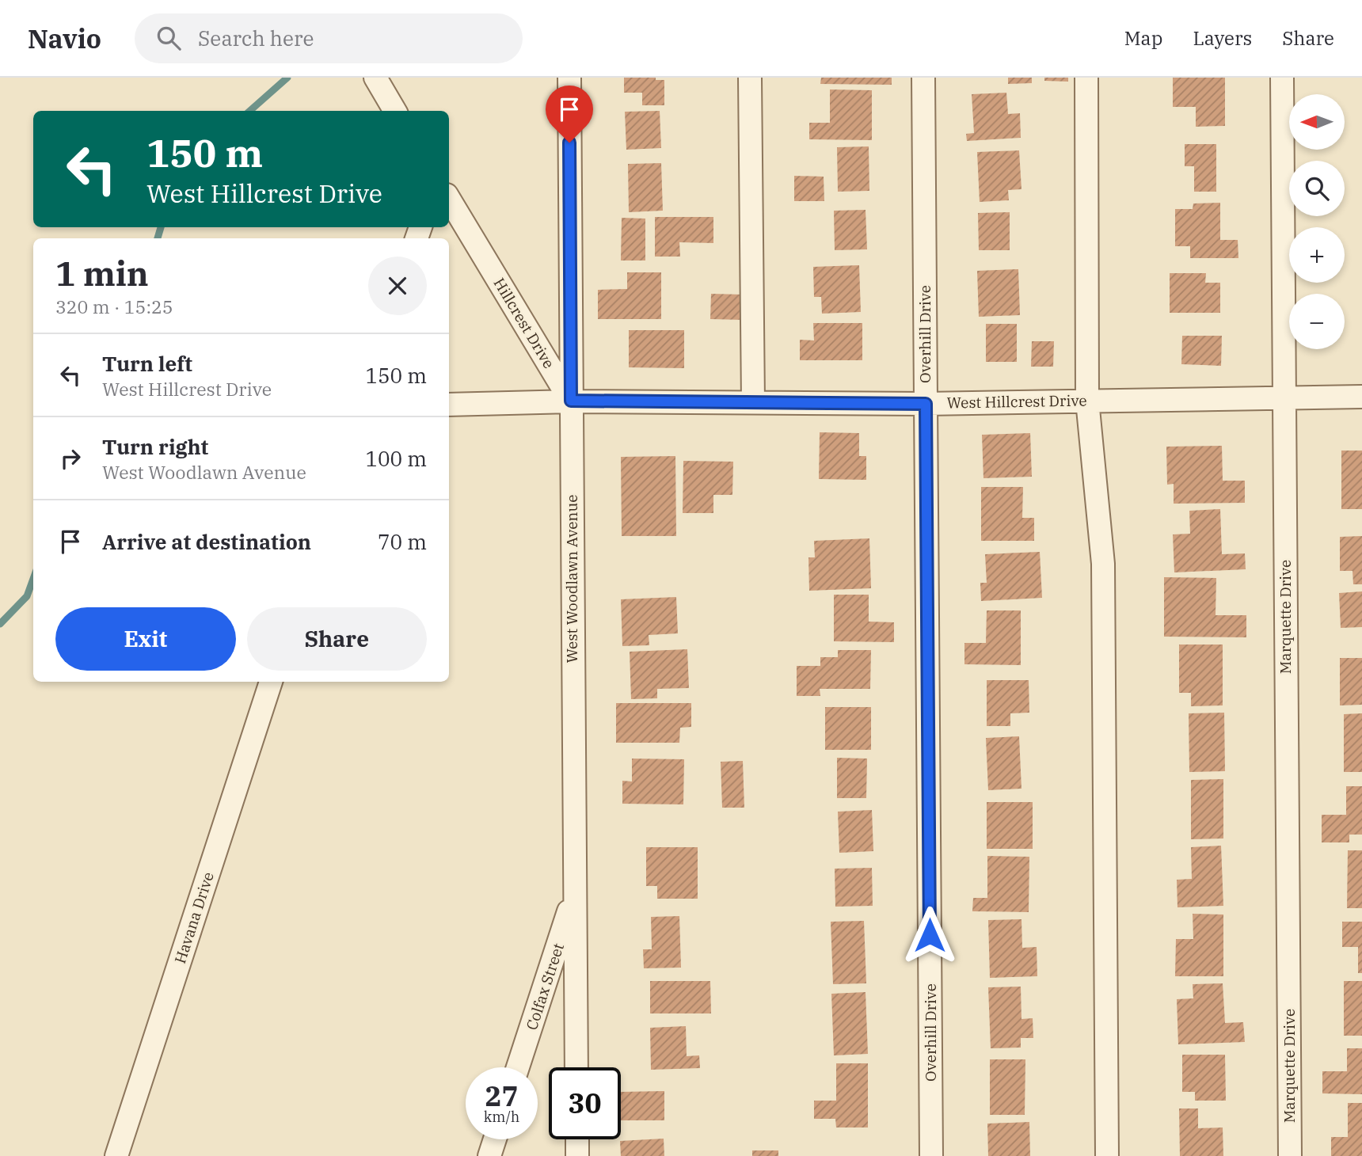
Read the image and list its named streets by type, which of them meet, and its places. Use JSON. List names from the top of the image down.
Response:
{
  "streets": {
    "street": [
      "Hillcrest Drive",
      "Overhill Drive",
      "West Hillcrest Drive",
      "West Woodlawn Avenue",
      "Marquette Drive",
      "Havana Drive",
      "Colfax Street"
    ]
  },
  "crossings": [
    ["Hillcrest Drive", "West Hillcrest Drive"],
    ["Hillcrest Drive", "West Woodlawn Avenue"],
    ["Overhill Drive", "West Hillcrest Drive"],
    ["West Hillcrest Drive", "West Woodlawn Avenue"],
    ["West Hillcrest Drive", "Marquette Drive"],
    ["West Woodlawn Avenue", "Colfax Street"]
  ],
  "north": "left",
  "page": {
    "header": "Navio",
    "search": "Search here",
    "nav": ["Map", "Layers", "Share"],
    "map_buttons": ["+", "−"],
    "turn": ["150 m", "West Hillcrest Drive"],
    "heading": ["1 min", "320 m · 15:25"],
    "list": [
      {
        "name": "Turn left",
        "note": "West Hillcrest Drive",
        "value": "150 m"
      },
      {
        "name": "Turn right",
        "note": "West Woodlawn Avenue",
        "value": "100 m"
      },
      {
        "name": "Arrive at destination",
        "value": "70 m"
      }
    ],
    "buttons": ["Exit", "Share"],
    "speed": "27 km/h",
    "limit": "30"
  }
}
